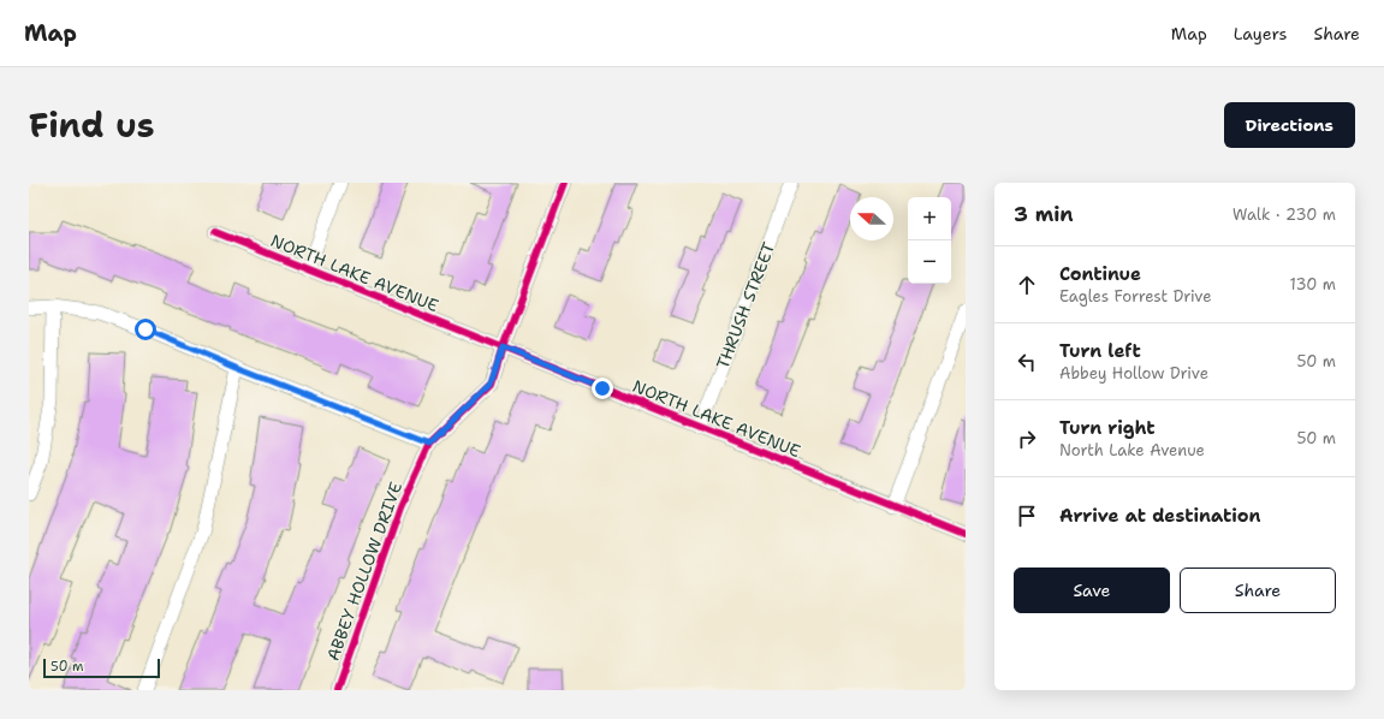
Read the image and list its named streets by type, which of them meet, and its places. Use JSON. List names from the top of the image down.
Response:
{
  "streets": {
    "street": ["NORTH LAKE AVENUE", "THRUSH STREET", "ABBEY HOLLOW DRIVE"]
  },
  "crossings": [
    ["NORTH LAKE AVENUE", "THRUSH STREET"],
    ["NORTH LAKE AVENUE", "ABBEY HOLLOW DRIVE"]
  ],
  "scale_bar": "50 m",
  "north": "left",
  "page": {
    "header": "Map",
    "nav": ["Map", "Layers", "Share"],
    "title": "Find us",
    "buttons": [
      "Directions",
      ["Save", "Share"]
    ],
    "heading": ["3 min", "Walk · 230 m"],
    "map_buttons": ["+", "−"],
    "list": [
      ["Continue", "Eagles Forrest Drive", "130 m"],
      ["Turn left", "Abbey Hollow Drive", "50 m"],
      ["Turn right", "North Lake Avenue", "50 m"],
      "Arrive at destination"
    ],
    "scale": "50 m"
  }
}
